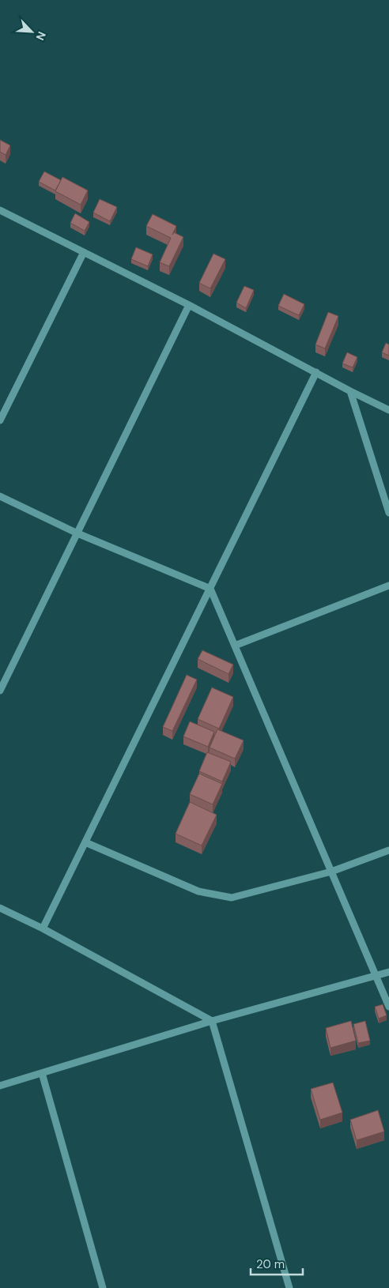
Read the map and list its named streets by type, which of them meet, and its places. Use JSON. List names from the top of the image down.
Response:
{
  "scale_bar": "20 m",
  "north": "bottom right"
}
